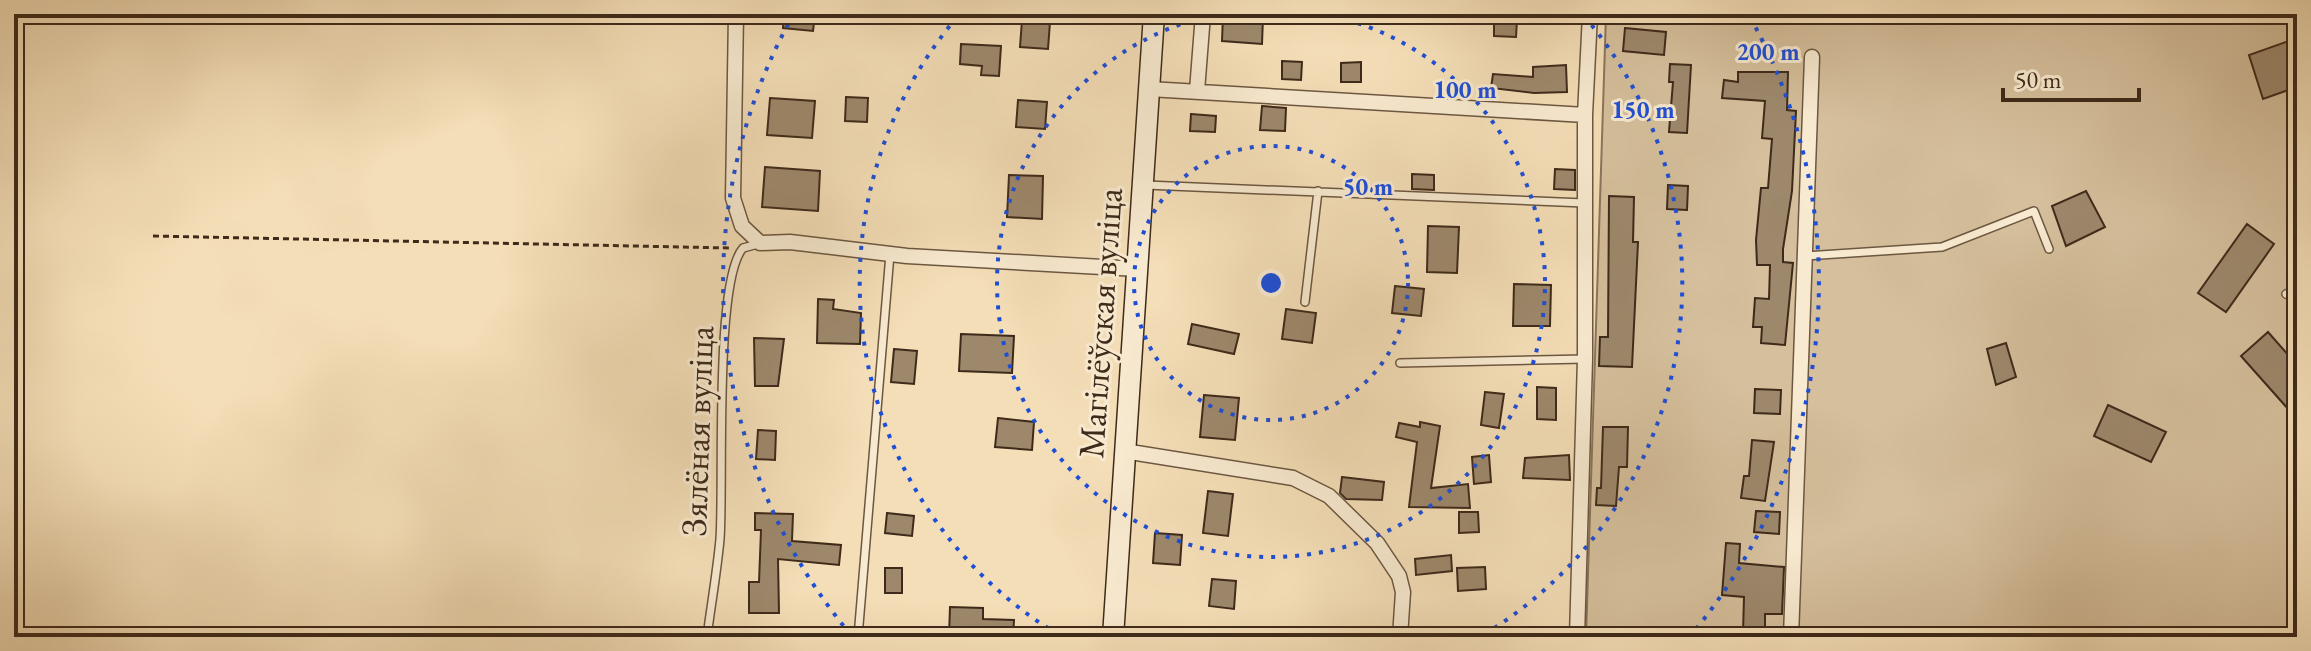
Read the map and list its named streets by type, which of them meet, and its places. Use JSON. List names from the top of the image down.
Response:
{
  "streets": {
    "main road": ["Магілёўская вуліца"],
    "lane": ["Зялёная вуліца"]
  },
  "scale_bar": "50 m",
  "rings": [
    "200 m",
    "100 m",
    "150 m",
    "50 m"
  ]
}
